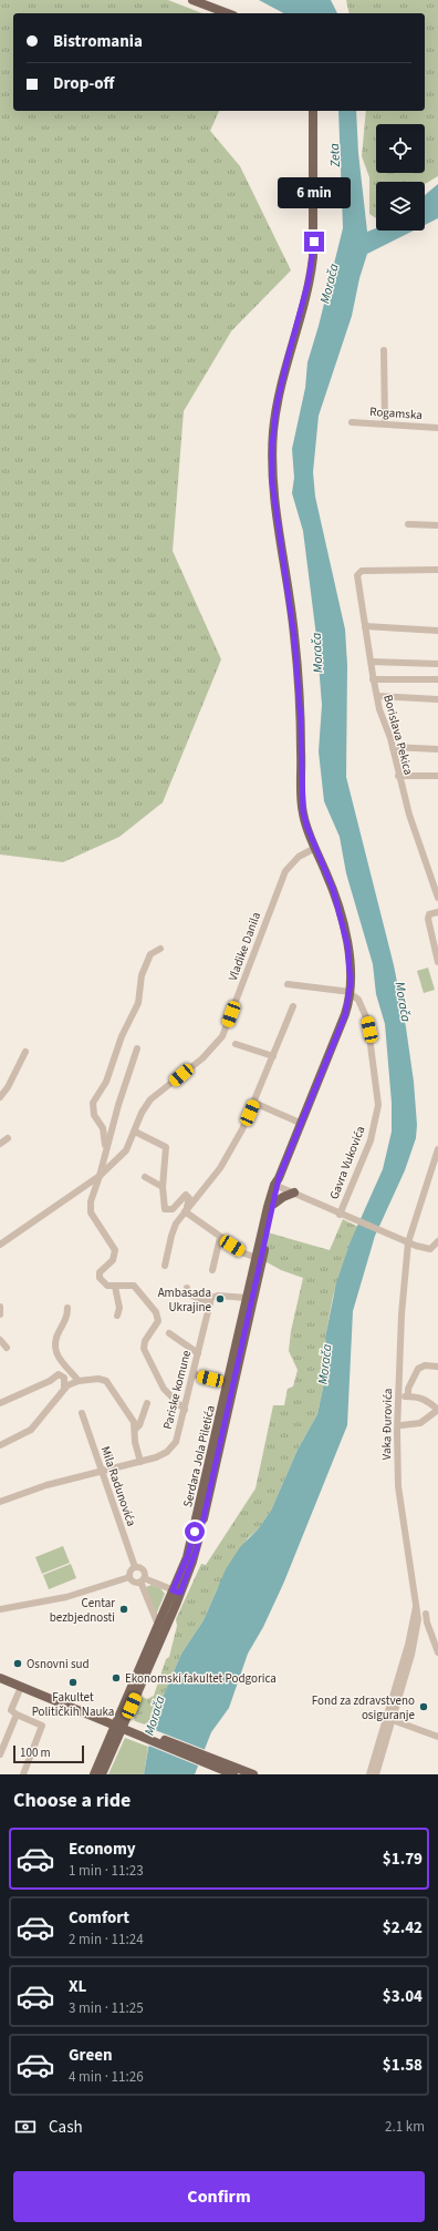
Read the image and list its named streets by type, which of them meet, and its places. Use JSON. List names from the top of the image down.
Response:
{
  "streets": {
    "main road": ["Serdara Jola Piletića"],
    "street": [
      "Rogamska",
      "Borislava Pekica",
      "Vladike Danila",
      "Gavra Vukovića",
      "Pariske komune",
      "Vaka Đurovića",
      "Mila Radunovića"
    ]
  },
  "crossings": [
    ["Vladike Danila", "Serdara Jola Piletića"],
    ["Gavra Vukovića", "Serdara Jola Piletića"],
    ["Pariske komune", "Mila Radunovića"]
  ],
  "water": ["Zeta", "Morača"],
  "places": [
    "Ambasada Ukrajine",
    "Centar bezbjednosti",
    "Osnovni sud",
    "Ekonomski fakultet Podgorica",
    "Fakultet Političkih Nauka",
    "Fond za zdravstveno osiguranje"
  ],
  "scale_bar": "100 m",
  "page": {
    "banner": ["Bistromania", "Drop-off"],
    "bubble": "6 min",
    "scale": "100 m",
    "heading": "Choose a ride",
    "list": [
      {
        "name": "Economy",
        "note": "1 min · 11:23",
        "value": "$1.79"
      },
      {
        "name": "Comfort",
        "note": "2 min · 11:24",
        "value": "$2.42"
      },
      {
        "name": "XL",
        "note": "3 min · 11:25",
        "value": "$3.04"
      },
      {
        "name": "Green",
        "note": "4 min · 11:26",
        "value": "$1.58"
      }
    ],
    "pay": ["Cash", "2.1 km"],
    "buttons": "Confirm"
  }
}
